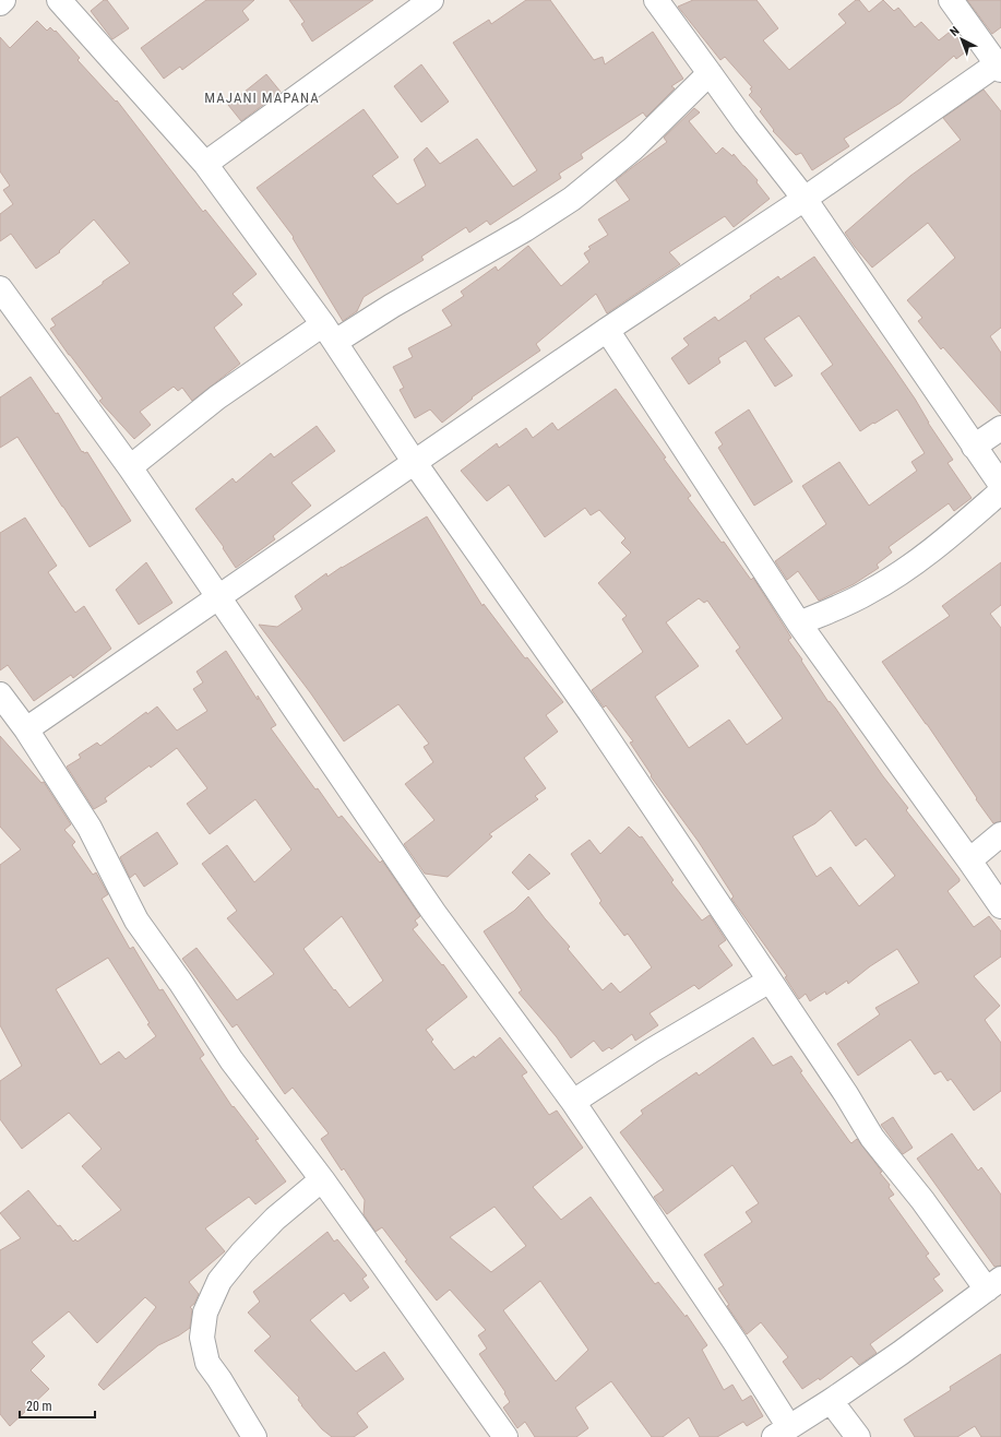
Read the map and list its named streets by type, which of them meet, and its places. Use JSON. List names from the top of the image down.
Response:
{
  "districts": ["MAJANI MAPANA"],
  "scale_bar": "20 m",
  "north": "top left"
}
